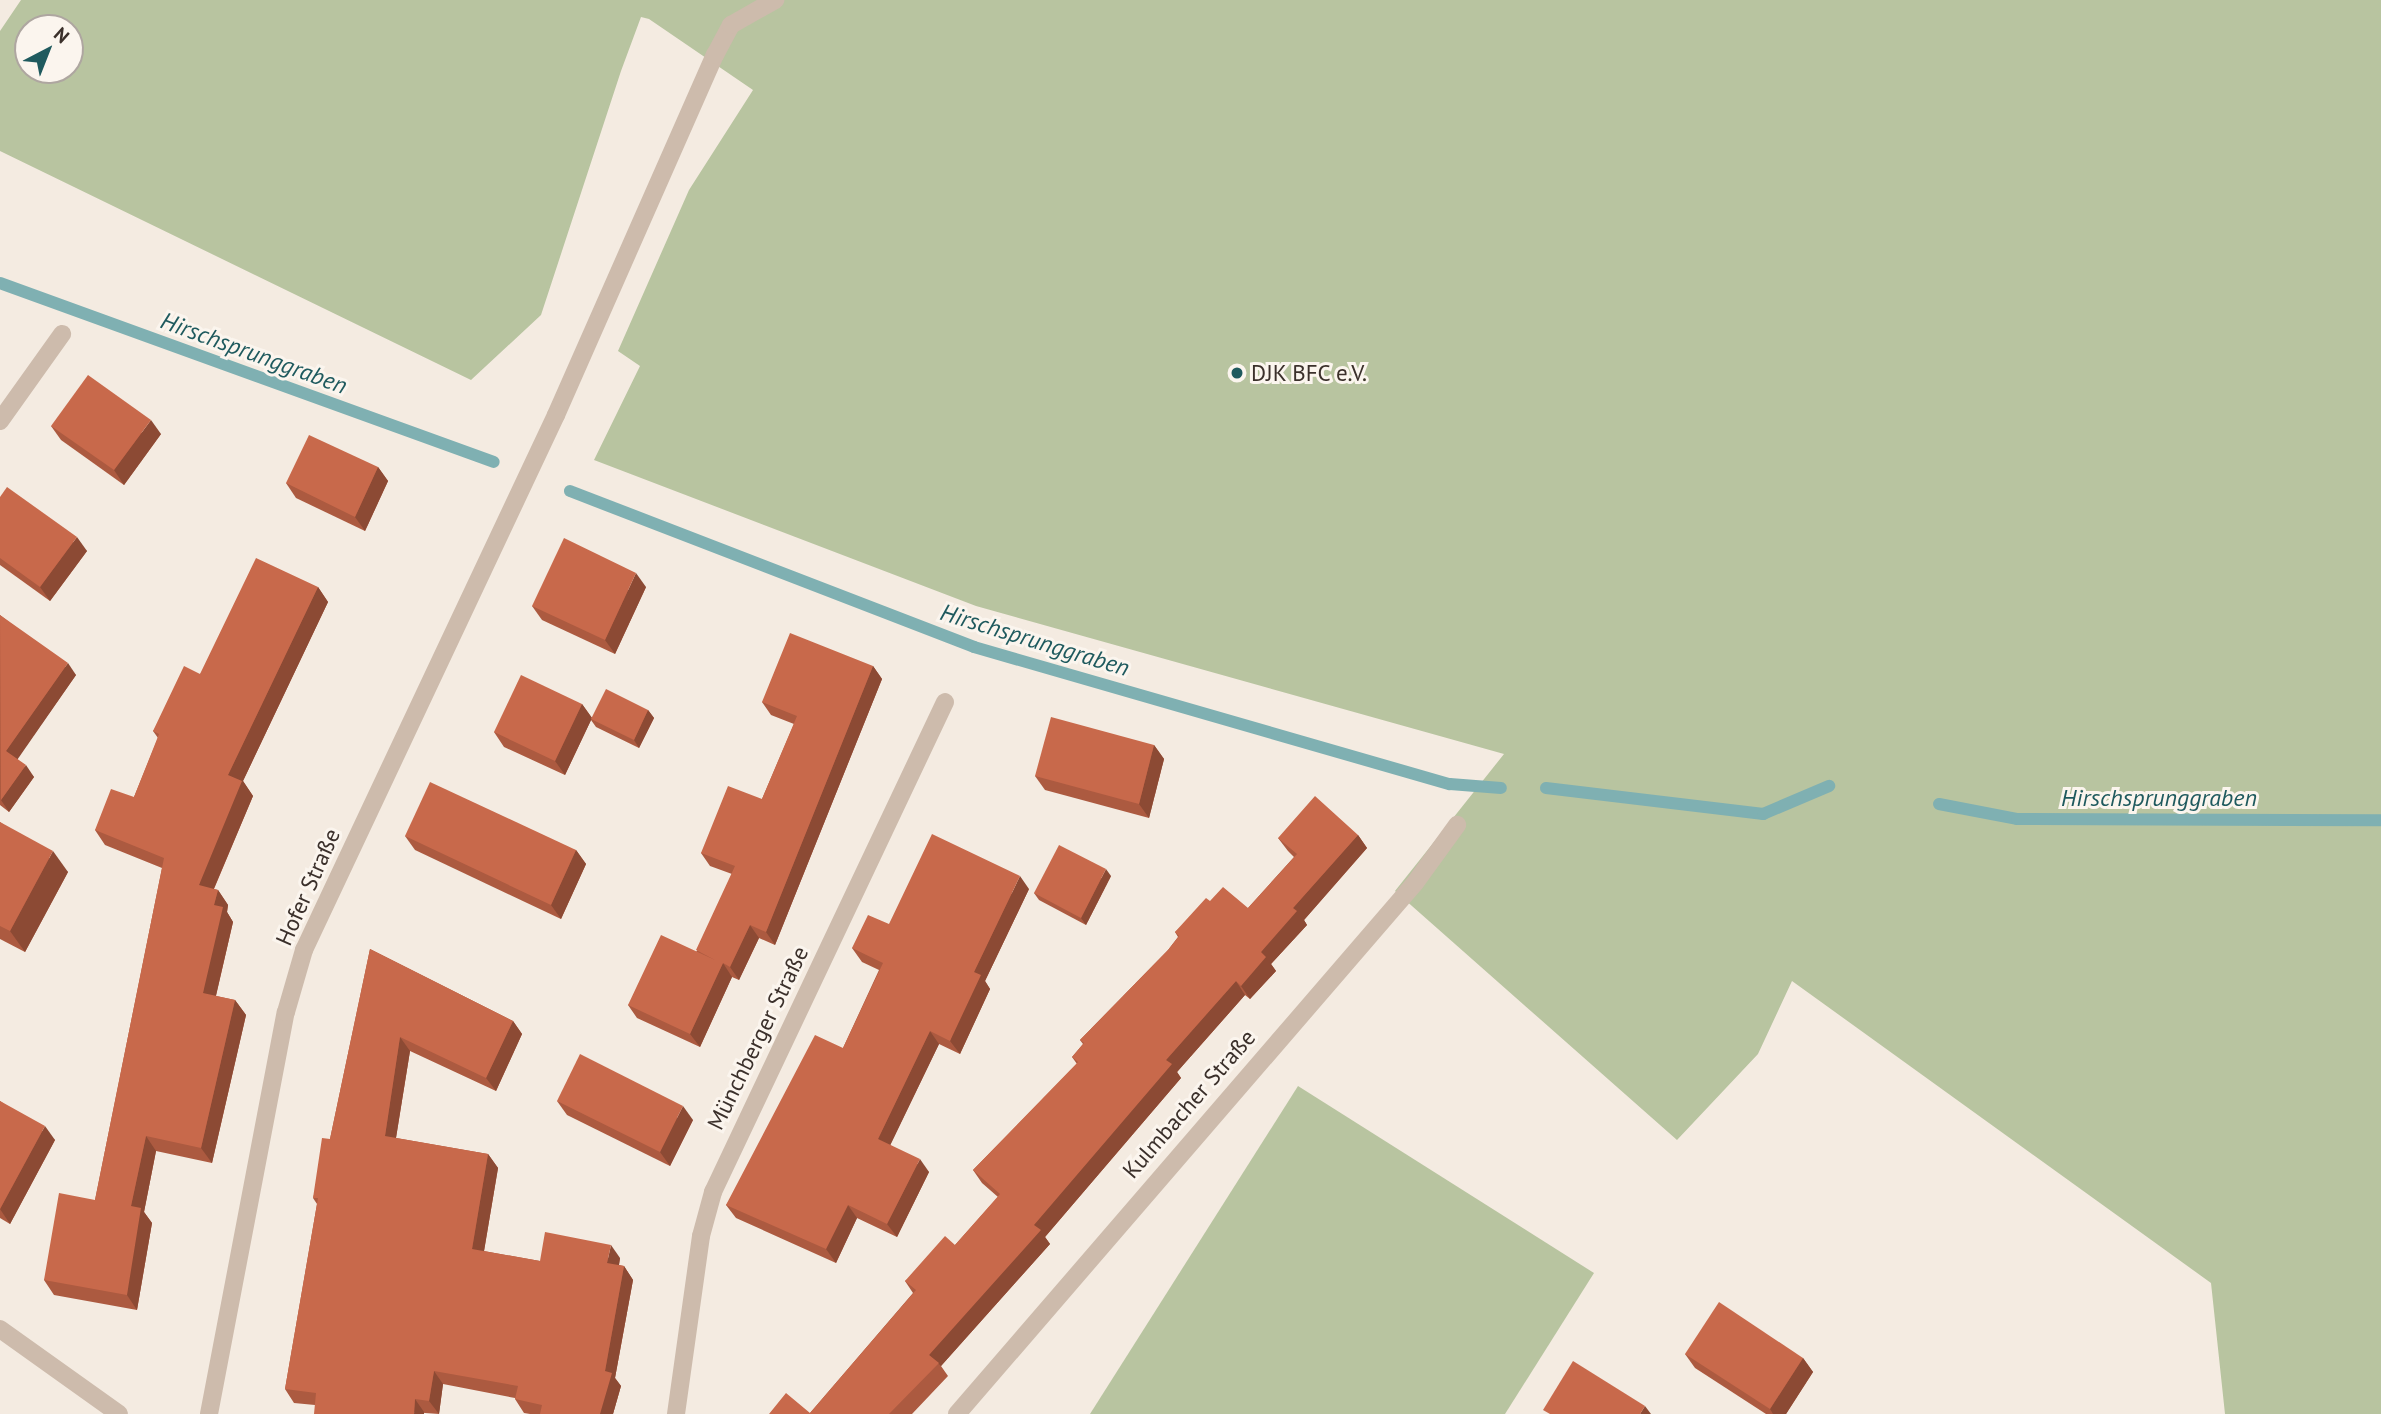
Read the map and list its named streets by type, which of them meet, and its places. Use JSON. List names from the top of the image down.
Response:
{
  "streets": {
    "street": ["Hofer Straße", "Münchberger Straße", "Kulmbacher Straße"]
  },
  "water": ["Hirschsprunggraben"],
  "places": ["DJK BFC e.V."],
  "north": "top right"
}
